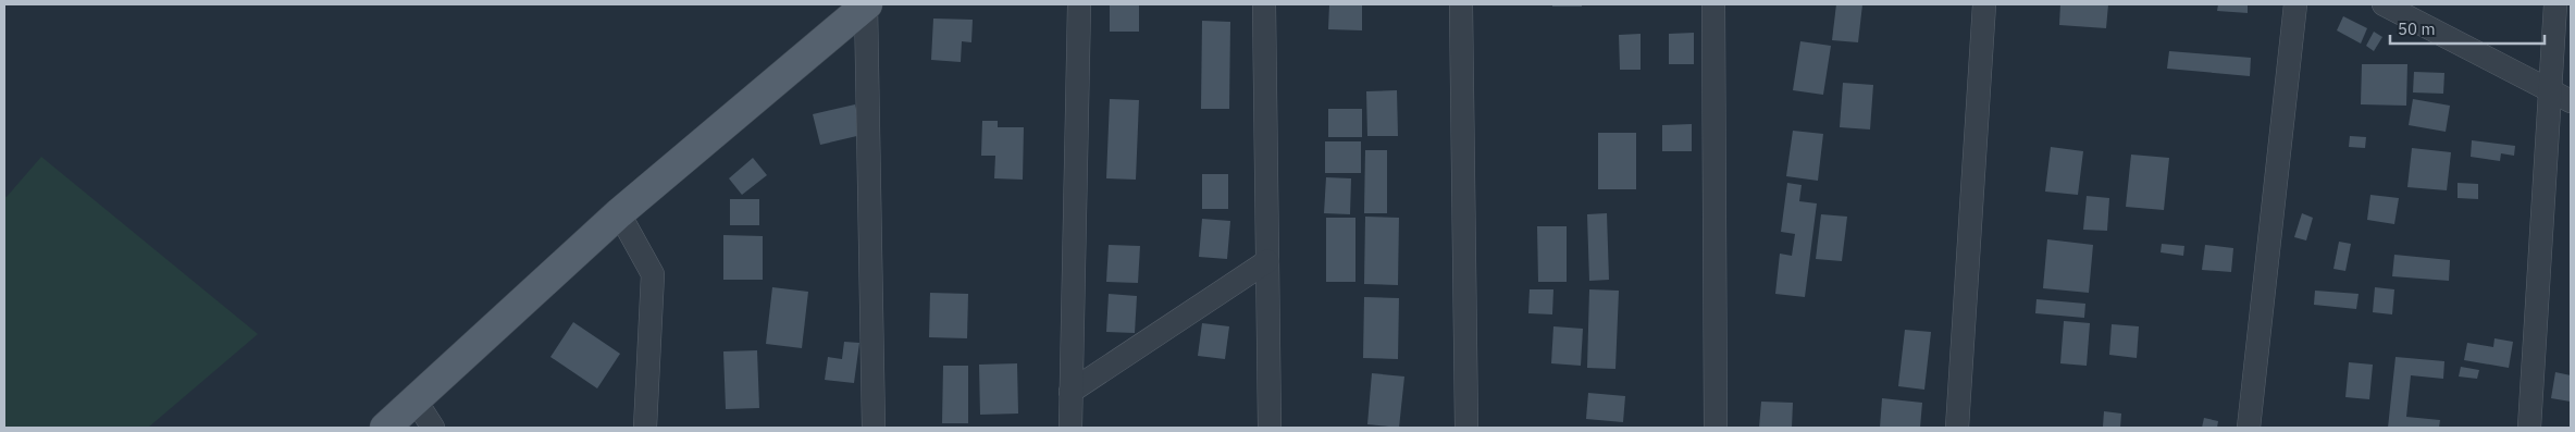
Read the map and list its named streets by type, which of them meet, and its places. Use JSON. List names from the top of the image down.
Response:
{
  "scale_bar": "50 m"
}
